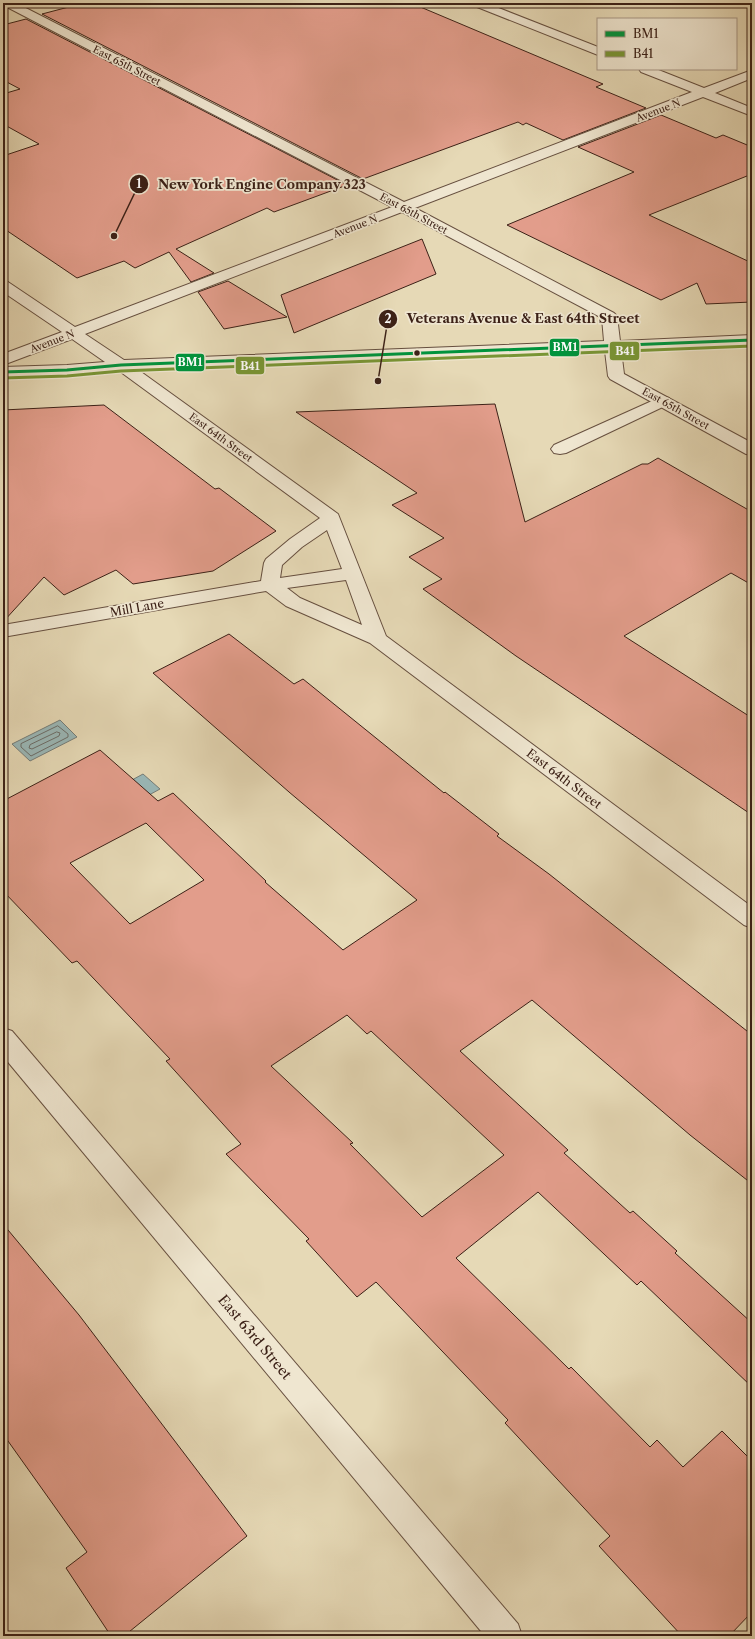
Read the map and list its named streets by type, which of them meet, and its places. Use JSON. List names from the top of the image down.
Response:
{
  "streets": {
    "street": [
      "East 65th Street",
      "Avenue N",
      "East 64th Street",
      "Mill Lane",
      "East 63rd Street"
    ]
  },
  "crossings": [
    ["East 65th Street", "Avenue N"],
    ["Avenue N", "East 64th Street"],
    ["East 64th Street", "Mill Lane"]
  ],
  "places": ["New York Engine Company 323", "Veterans Avenue & East 64th Street"],
  "lines": ["transit line BM1", "transit line B41"],
  "legend": ["BM1", "B41"]
}
